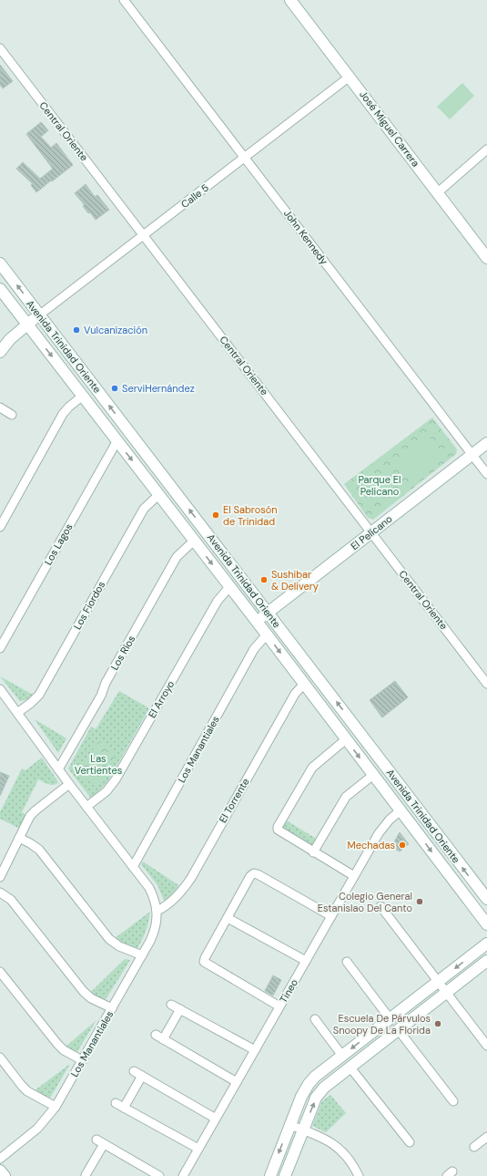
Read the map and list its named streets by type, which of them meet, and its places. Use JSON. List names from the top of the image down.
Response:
{
  "streets": {
    "main road": ["José Miguel Carrera", "Avenida Trinidad Oriente", "El Pelícano"],
    "street": [
      "Central Oriente",
      "Calle 5",
      "John Kennedy",
      "Los Lagos",
      "Los Fiordos",
      "Los Ríos",
      "El Arroyo",
      "Los Manantiales",
      "El Torrente",
      "Tineo"
    ]
  },
  "crossings": [
    ["José Miguel Carrera", "Calle 5"],
    ["Central Oriente", "Calle 5"],
    ["Central Oriente", "El Pelícano"],
    ["Calle 5", "John Kennedy"],
    ["Calle 5", "Avenida Trinidad Oriente"],
    ["John Kennedy", "El Pelícano"],
    ["Avenida Trinidad Oriente", "El Pelícano"],
    ["Avenida Trinidad Oriente", "Los Lagos"],
    ["Avenida Trinidad Oriente", "Los Fiordos"],
    ["Avenida Trinidad Oriente", "Los Ríos"],
    ["Avenida Trinidad Oriente", "El Arroyo"],
    ["Avenida Trinidad Oriente", "Los Manantiales"],
    ["Avenida Trinidad Oriente", "El Torrente"],
    ["Avenida Trinidad Oriente", "Tineo"],
    ["Los Manantiales", "El Torrente"]
  ],
  "parks": ["Parque El Pelicano", "Las Vertientes"],
  "places": [
    "Vulcanización",
    "ServiHernández",
    "El Sabrosón de Trinidad",
    "Sushibar & Delivery",
    "Mechadas",
    "Colegio General Estanislao Del Canto",
    "Escuela De Párvulos Snoopy De La Florida"
  ]
}
